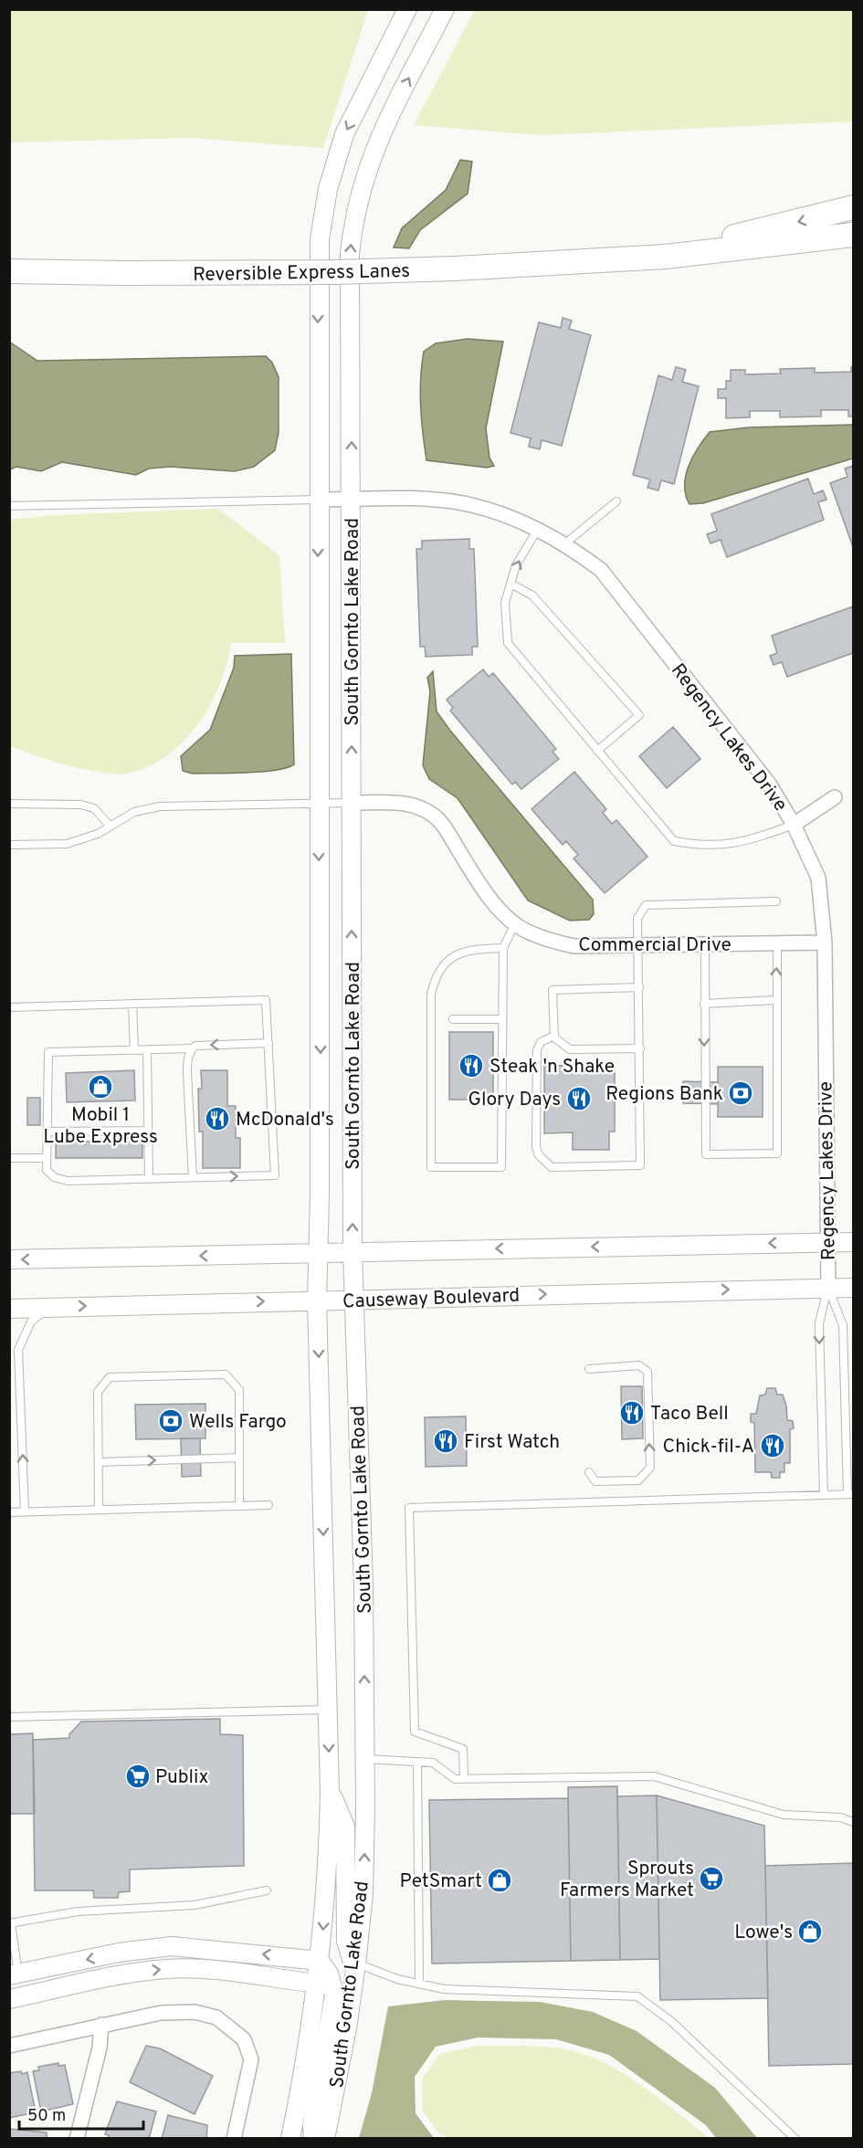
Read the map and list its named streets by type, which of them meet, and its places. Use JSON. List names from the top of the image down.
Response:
{
  "streets": {
    "highway": ["Reversible Express Lanes"],
    "street": [
      "South Gornto Lake Road",
      "Regency Lakes Drive",
      "Commercial Drive",
      "Causeway Boulevard"
    ]
  },
  "crossings": [
    ["South Gornto Lake Road", "Regency Lakes Drive"],
    ["South Gornto Lake Road", "Commercial Drive"],
    ["South Gornto Lake Road", "Causeway Boulevard"],
    ["Regency Lakes Drive", "Commercial Drive"],
    ["Regency Lakes Drive", "Causeway Boulevard"]
  ],
  "places": {
    "restaurant": [
      "Steak 'n Shake",
      "Glory Days",
      "McDonald's",
      "Taco Bell",
      "First Watch",
      "Chick-fil-A"
    ],
    "shop": ["Mobil 1 Lube Express", "PetSmart", "Lowe's"],
    "bank": ["Regions Bank", "Wells Fargo"],
    "supermarket": ["Publix", "Sprouts Farmers Market"]
  },
  "scale_bar": "50 m"
}
